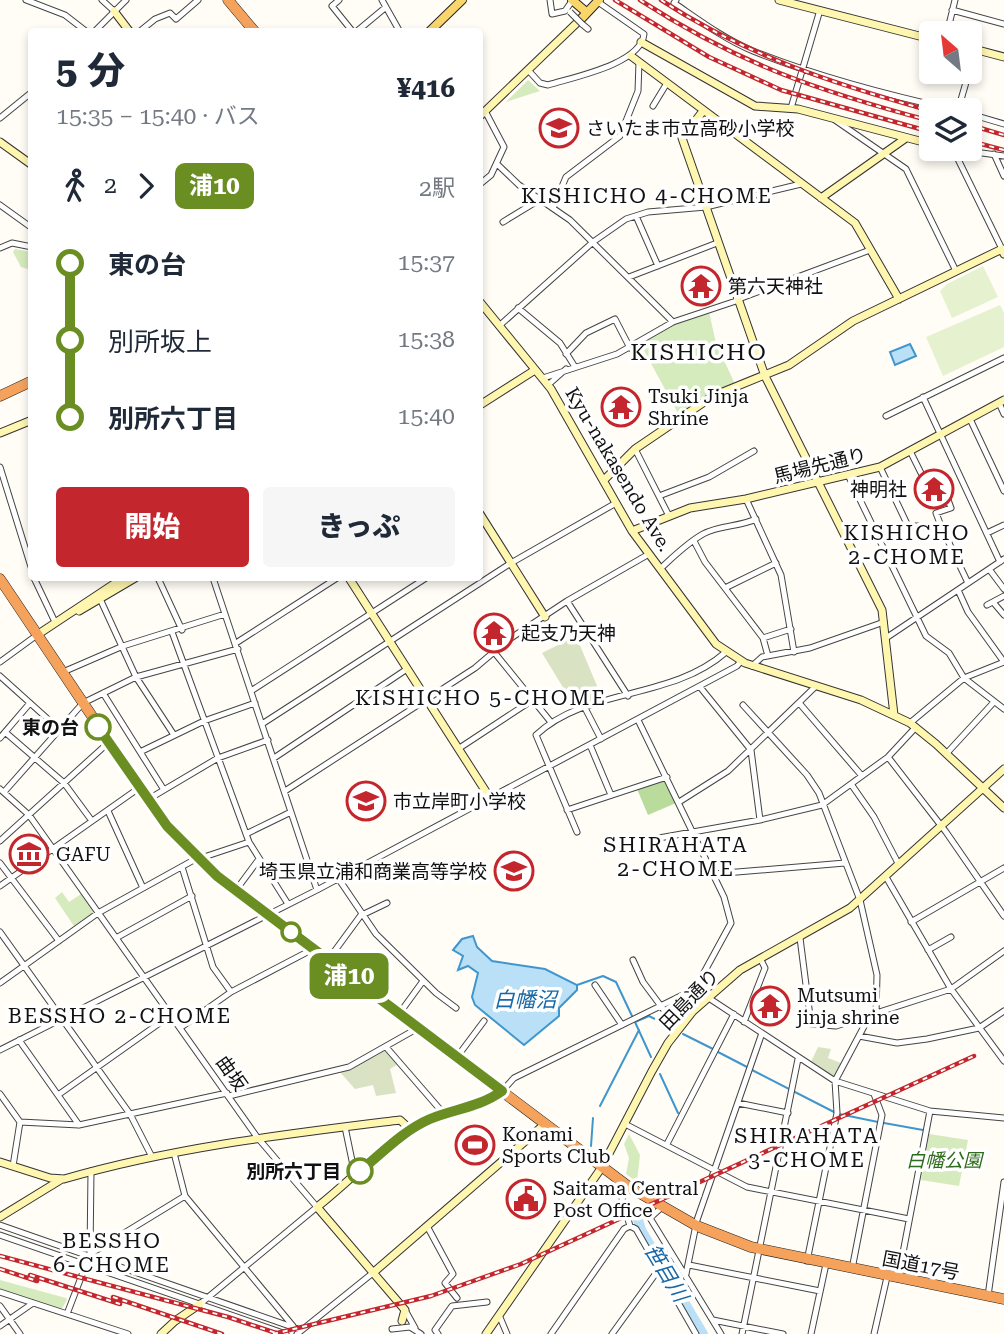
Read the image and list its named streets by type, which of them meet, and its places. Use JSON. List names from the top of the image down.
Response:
{
  "streets": {
    "highway": ["国道17号"],
    "street": [
      "馬場先通り",
      "Kyu-nakasendo Ave.",
      "田島通り",
      "曲坂"
    ]
  },
  "crossings": [
    ["馬場先通り", "Kyu-nakasendo Ave."],
    ["Kyu-nakasendo Ave.", "田島通り"],
    ["田島通り", "国道17号"]
  ],
  "districts": [
    "KISHICHO 4-CHOME",
    "KISHICHO",
    "KISHICHO 2-CHOME",
    "KISHICHO 5-CHOME",
    "SHIRAHATA 2-CHOME",
    "BESSHO 2-CHOME",
    "SHIRAHATA 3-CHOME",
    "BESSHO 6-CHOME"
  ],
  "water": ["白幡沼", "笹目川"],
  "parks": ["白幡公園"],
  "places": {
    "school or university": ["さいたま市立高砂小学校", "市立岸町小学校", "埼玉県立浦和商業高等学校"],
    "temple": [
      "第六天神社",
      "Tsuki Jinja Shrine",
      "神明社",
      "起支乃天神",
      "Mutsumi jinja shrine"
    ],
    "other": ["東の台", "別所六丁目"],
    "museum": ["GAFU"],
    "sports": ["Konami Sports Club"],
    "public building": ["Saitama Central Post Office"]
  },
  "lines": ["bus line 浦10"],
  "north": "top left",
  "page": {
    "on_map": "浦10",
    "heading": ["5 分", "15:35 – 15:40 · バス", "¥416"],
    "legs": ["2", "浦10", "2駅"],
    "list": [
      {
        "name": "東の台",
        "value": "15:37"
      },
      {
        "name": "別所坂上",
        "value": "15:38"
      },
      {
        "name": "別所六丁目",
        "value": "15:40"
      }
    ],
    "buttons": ["開始", "きっぷ"]
  }
}
